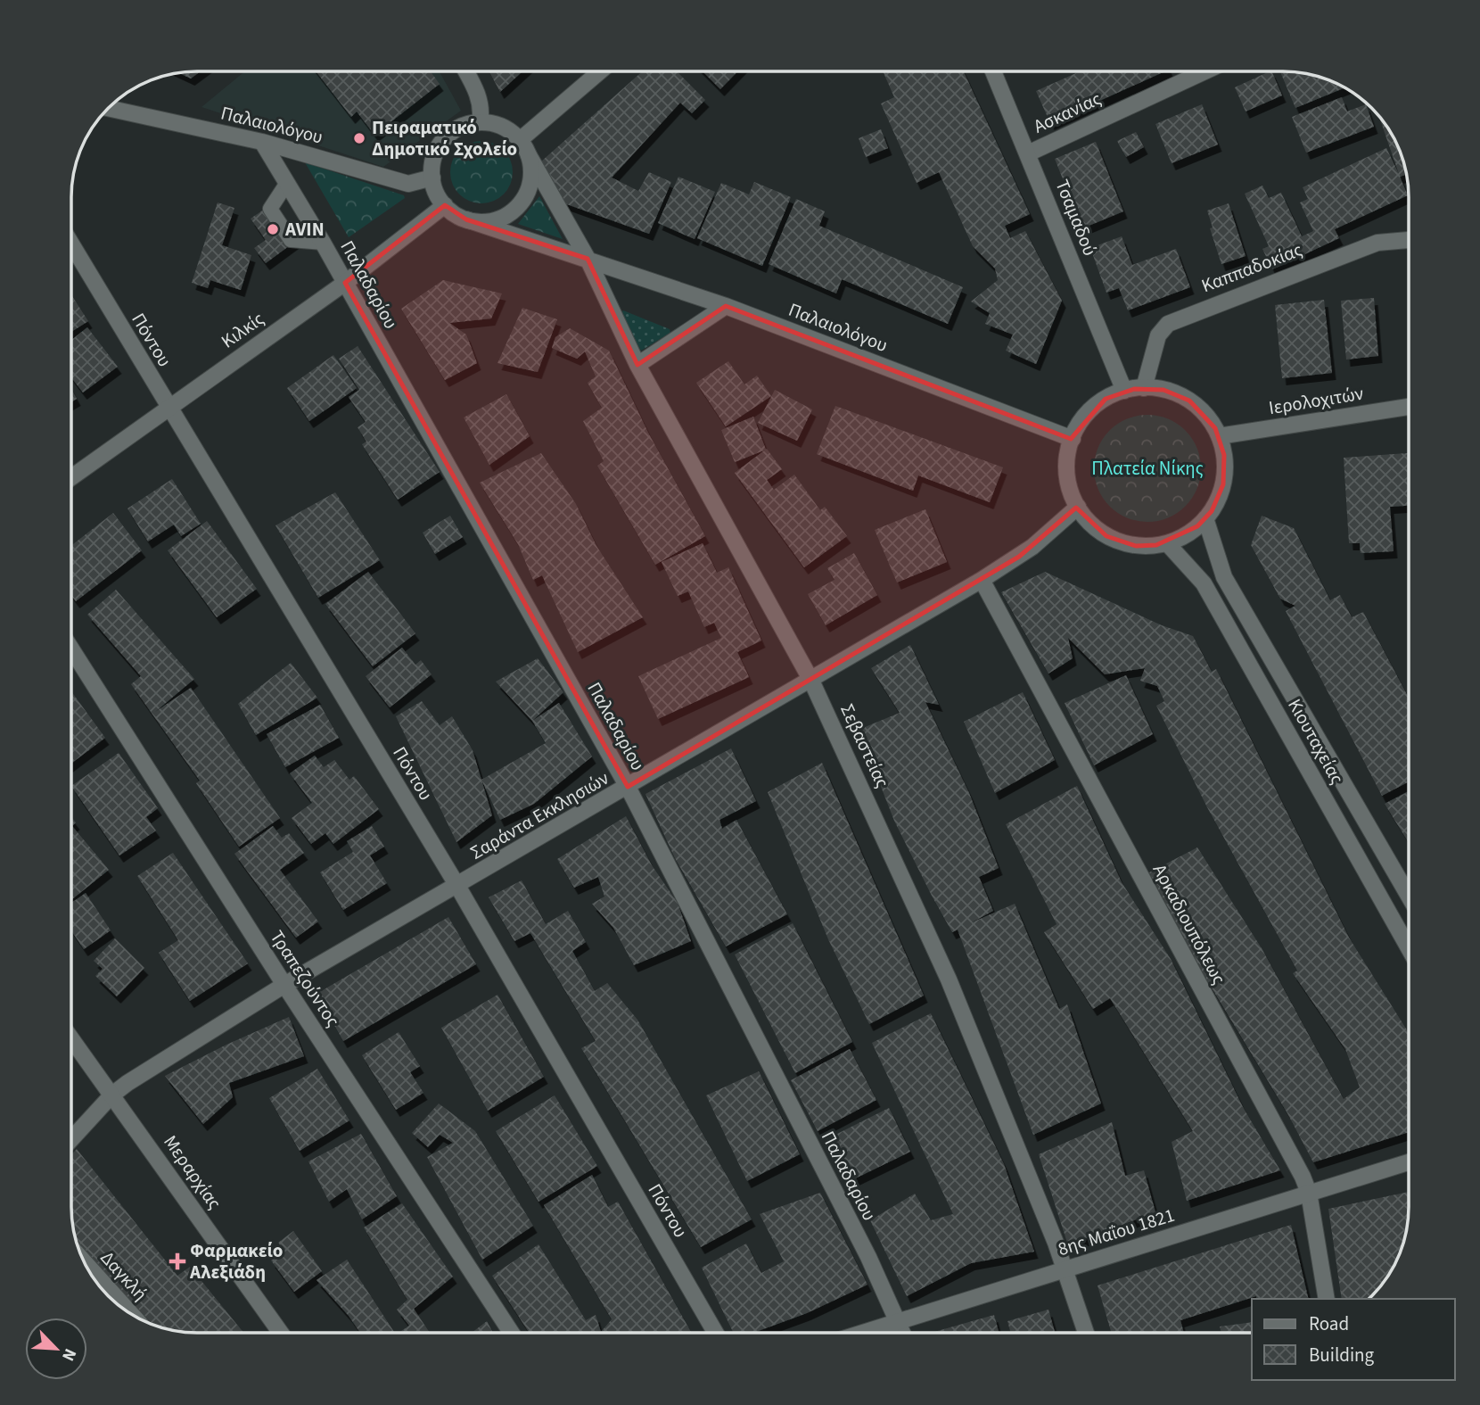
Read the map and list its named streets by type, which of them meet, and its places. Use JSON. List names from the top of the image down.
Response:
{
  "streets": {
    "street": [
      "Ασκανίας",
      "Παλαιολόγου",
      "Τσαμαδού",
      "Καππαδοκίας",
      "Παλαδαρίου",
      "Κιλκίς",
      "Πόντου",
      "Ιερολοχιτών",
      "Κιουταχείας",
      "Σεβαστείας",
      "Σαράντα Εκκλησιών",
      "Αρκαδιουπόλεως",
      "Τραπεζούντος",
      "Μεραρχίας",
      "8ης Μαΐου 1821",
      "Δαγκλή"
    ]
  },
  "crossings": [
    ["Ασκανίας", "Τσαμαδού"],
    ["Παλαιολόγου", "Τσαμαδού"],
    ["Παλαιολόγου", "Καππαδοκίας"],
    ["Παλαιολόγου", "Παλαδαρίου"],
    ["Παλαιολόγου", "Κιλκίς"],
    ["Παλαιολόγου", "Ιερολοχιτών"],
    ["Παλαιολόγου", "Κιουταχείας"],
    ["Παλαιολόγου", "Σεβαστείας"],
    ["Παλαιολόγου", "Σαράντα Εκκλησιών"],
    ["Τσαμαδού", "Καππαδοκίας"],
    ["Τσαμαδού", "Ιερολοχιτών"],
    ["Τσαμαδού", "Κιουταχείας"],
    ["Τσαμαδού", "Σαράντα Εκκλησιών"],
    ["Καππαδοκίας", "Ιερολοχιτών"],
    ["Καππαδοκίας", "Κιουταχείας"],
    ["Καππαδοκίας", "Σαράντα Εκκλησιών"],
    ["Παλαδαρίου", "Κιλκίς"],
    ["Παλαδαρίου", "Σαράντα Εκκλησιών"],
    ["Παλαδαρίου", "8ης Μαΐου 1821"],
    ["Κιλκίς", "Πόντου"],
    ["Κιλκίς", "Σεβαστείας"],
    ["Πόντου", "Σαράντα Εκκλησιών"],
    ["Ιερολοχιτών", "Κιουταχείας"],
    ["Ιερολοχιτών", "Σαράντα Εκκλησιών"],
    ["Κιουταχείας", "Σαράντα Εκκλησιών"],
    ["Σεβαστείας", "Σαράντα Εκκλησιών"],
    ["Σεβαστείας", "8ης Μαΐου 1821"],
    ["Σαράντα Εκκλησιών", "Αρκαδιουπόλεως"],
    ["Σαράντα Εκκλησιών", "Τραπεζούντος"],
    ["Σαράντα Εκκλησιών", "Μεραρχίας"],
    ["Αρκαδιουπόλεως", "8ης Μαΐου 1821"]
  ],
  "parks": ["Πλατεία Νίκης"],
  "places": {
    "other": ["Πειραματικό Δημοτικό Σχολείο", "AVIN"],
    "health": ["Φαρμακείο Αλεξιάδη"]
  },
  "legend": ["Road", "Building"],
  "north": "bottom right"
}
